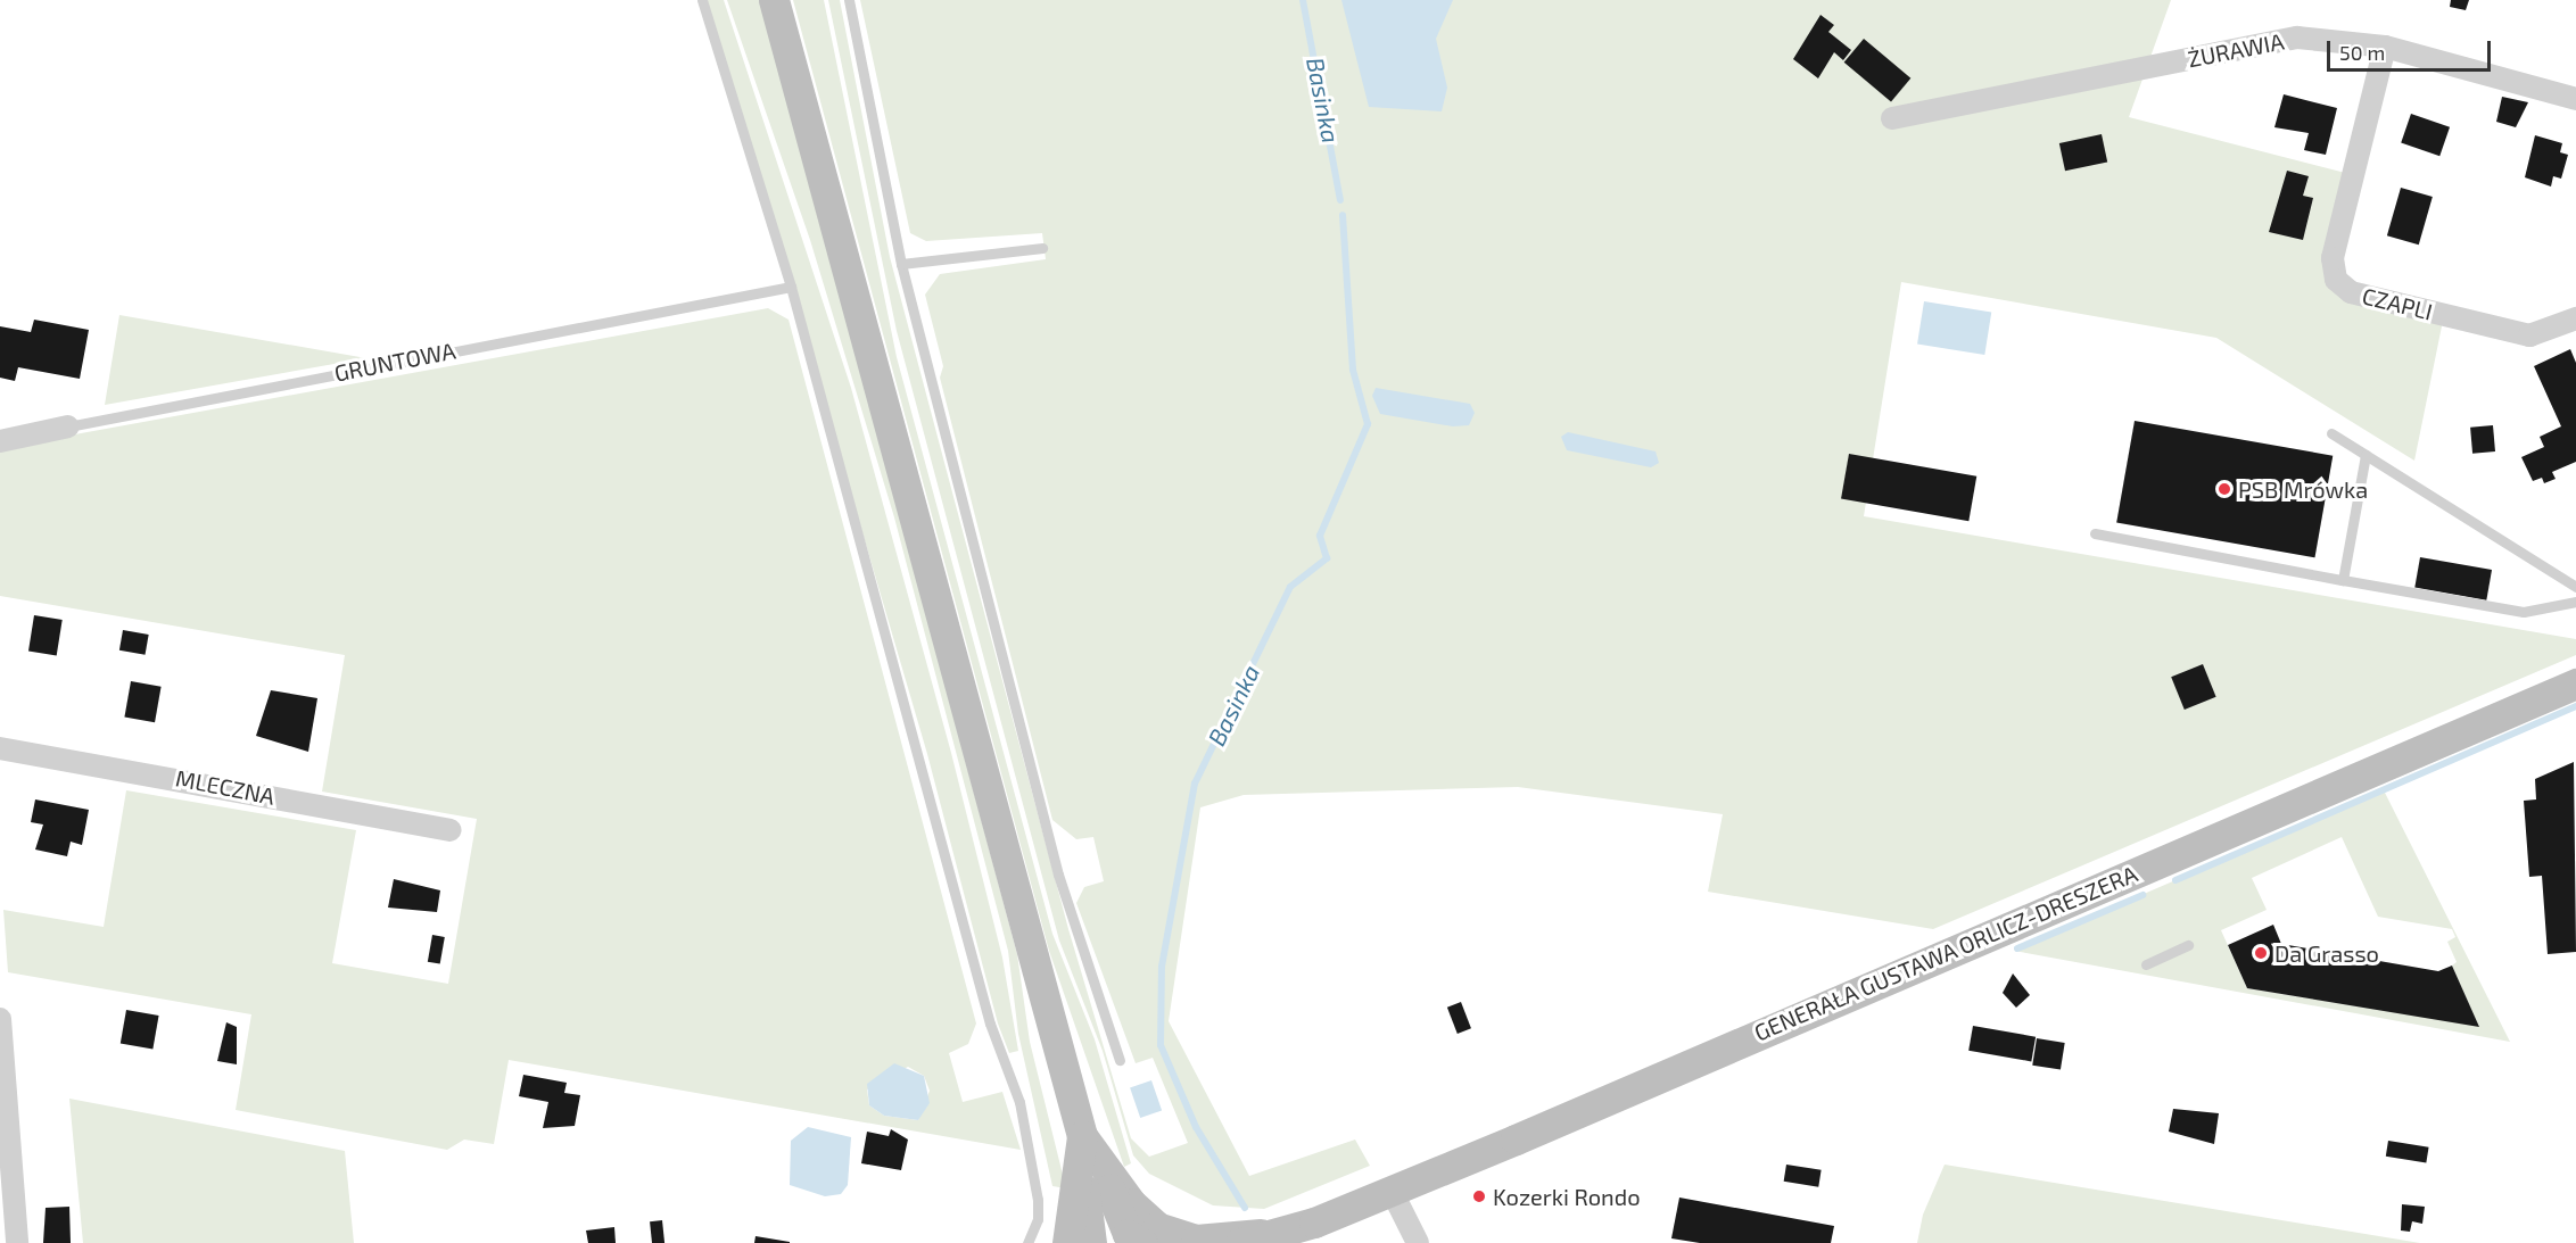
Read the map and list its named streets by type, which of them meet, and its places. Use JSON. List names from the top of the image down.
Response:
{
  "streets": {
    "main road": ["GENERAŁA GUSTAWA ORLICZ-DRESZERA"],
    "street": [
      "ŻURAWIA",
      "CZAPLI",
      "GRUNTOWA",
      "MLECZNA"
    ]
  },
  "crossings": [
    ["ŻURAWIA", "CZAPLI"]
  ],
  "water": ["Basinka"],
  "places": ["PSB Mrówka", "Da Grasso", "Kozerki Rondo"],
  "scale_bar": "50 m"
}
